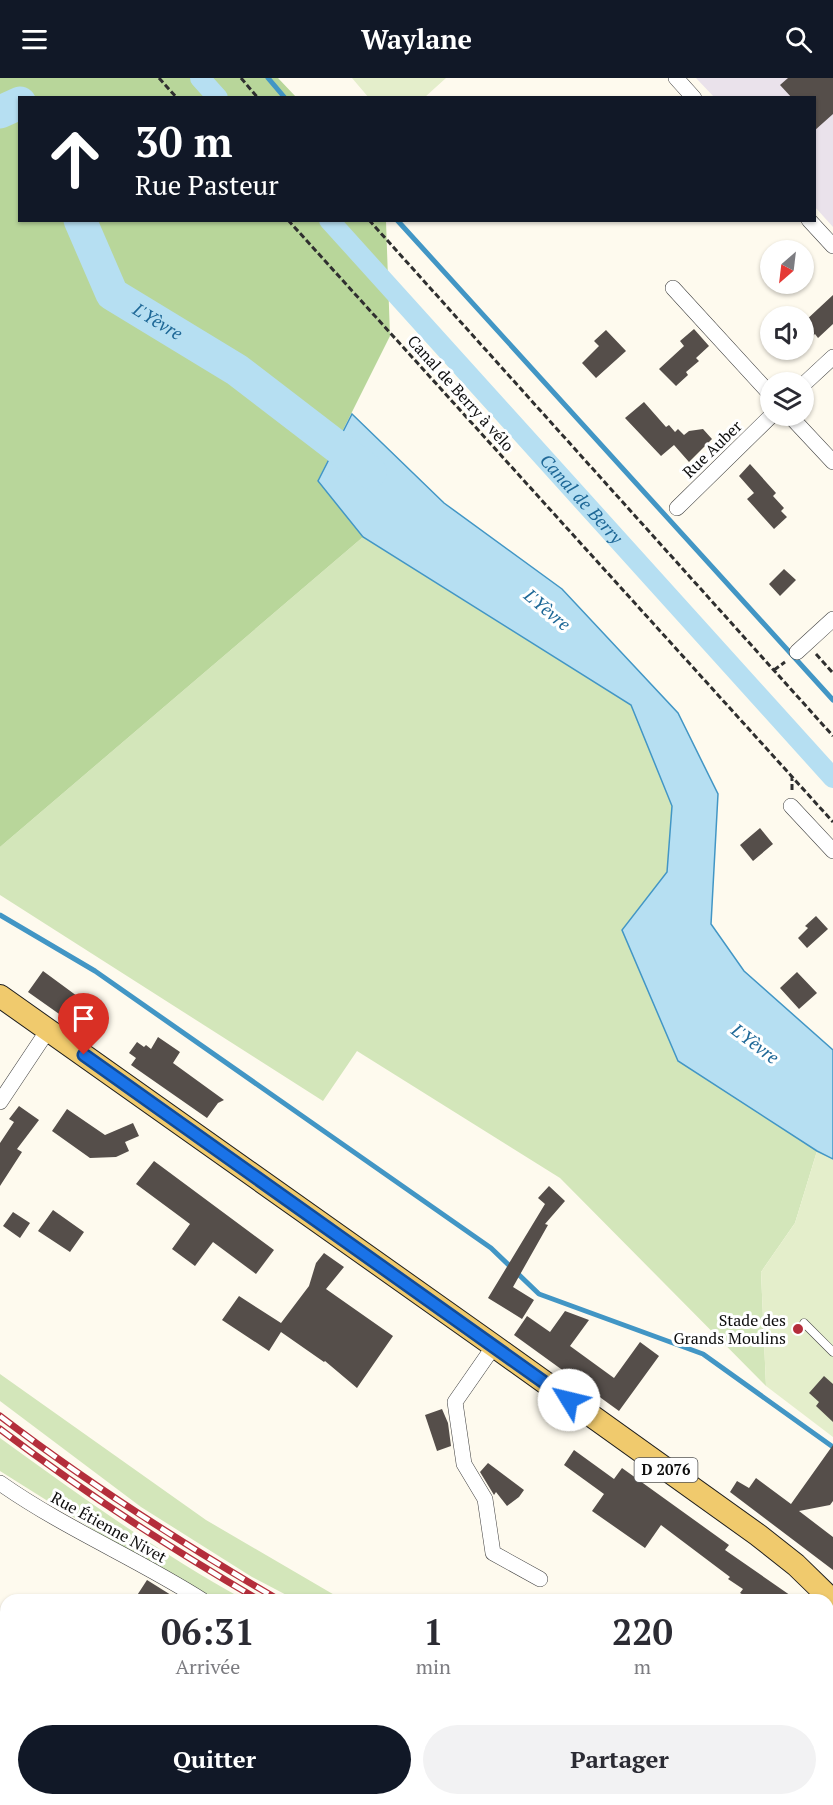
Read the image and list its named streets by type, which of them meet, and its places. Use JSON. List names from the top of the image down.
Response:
{
  "streets": {
    "main road": ["D 2076"],
    "street": ["Rue Auber", "Rue Étienne Nivet"],
    "path": ["Canal de Berry à vélo"]
  },
  "water": ["L'Yèvre", "Canal de Berry"],
  "places": ["Stade des Grands Moulins"],
  "north": "bottom left",
  "page": {
    "header": "Waylane",
    "turn": ["30 m", "Rue Pasteur"],
    "eta": [
      "06:31",
      "Arrivée",
      "1",
      "min",
      "220",
      "m"
    ],
    "buttons": ["Quitter", "Partager"]
  }
}
